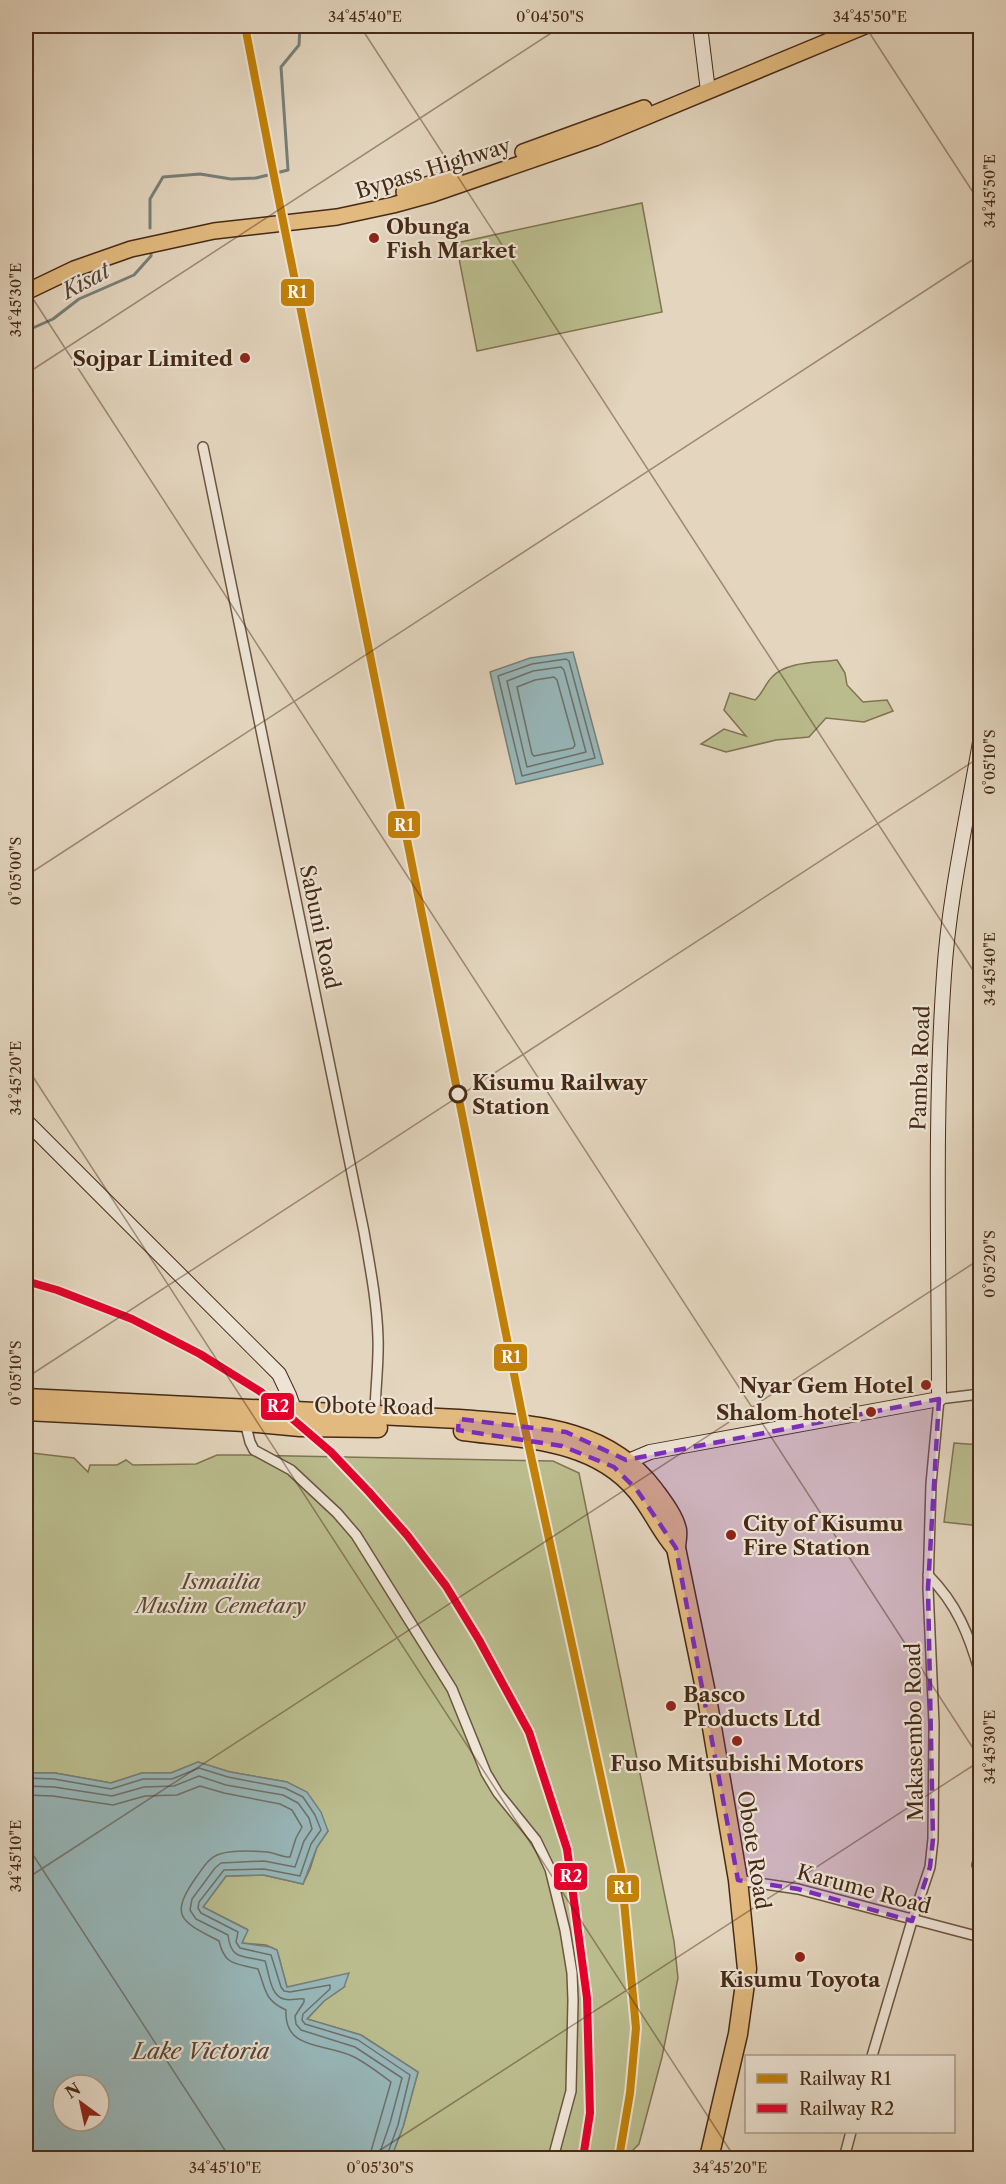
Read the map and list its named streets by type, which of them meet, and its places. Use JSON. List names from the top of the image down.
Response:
{
  "streets": {
    "highway": ["Obote Road"],
    "main road": ["Bypass Highway", "Pamba Road"],
    "street": ["Sabuni Road", "Makasembo Road", "Karume Road"]
  },
  "crossings": [
    ["Sabuni Road", "Obote Road"],
    ["Pamba Road", "Makasembo Road"],
    ["Obote Road", "Karume Road"],
    ["Makasembo Road", "Karume Road"]
  ],
  "water": ["Kisat", "Lake Victoria"],
  "parks": ["Ismailia Muslim Cemetary"],
  "places": [
    "Obunga Fish Market",
    "Sojpar Limited",
    "Kisumu Railway Station",
    "Nyar Gem Hotel",
    "Shalom hotel",
    "City of Kisumu Fire Station",
    "Basco Products Ltd",
    "Fuso Mitsubishi Motors",
    "Kisumu Toyota"
  ],
  "lines": ["rail line R1", "rail line R2"],
  "legend": ["Railway R1", "Railway R2"],
  "north": "top left",
  "coordinates": [
    "34°45'40\"E",
    "0°04'50\"S",
    "34°45'50\"E",
    "34°45'30\"E",
    "0°05'10\"S",
    "0°05'00\"S",
    "34°45'20\"E",
    "0°05'20\"S",
    "34°45'10\"E",
    "0°05'30\"S"
  ]
}
